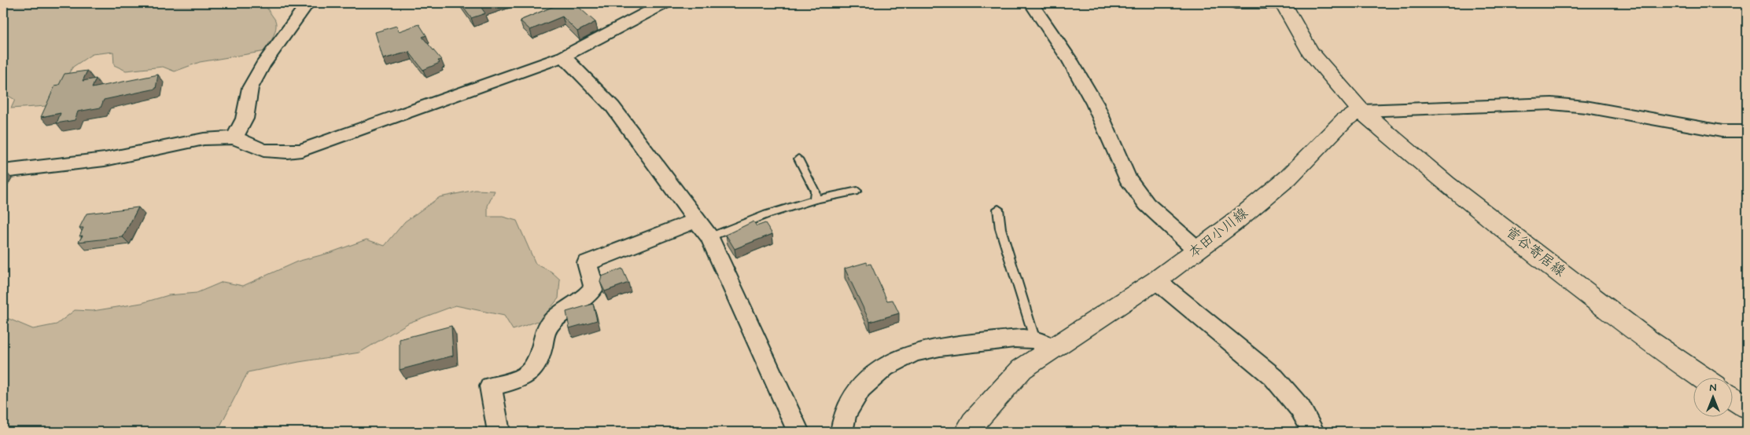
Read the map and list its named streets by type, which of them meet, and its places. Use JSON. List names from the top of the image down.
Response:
{
  "streets": {
    "main road": ["本田小川線", "菅谷寄居線"]
  },
  "crossings": [
    ["本田小川線", "菅谷寄居線"]
  ],
  "north": "top"
}
